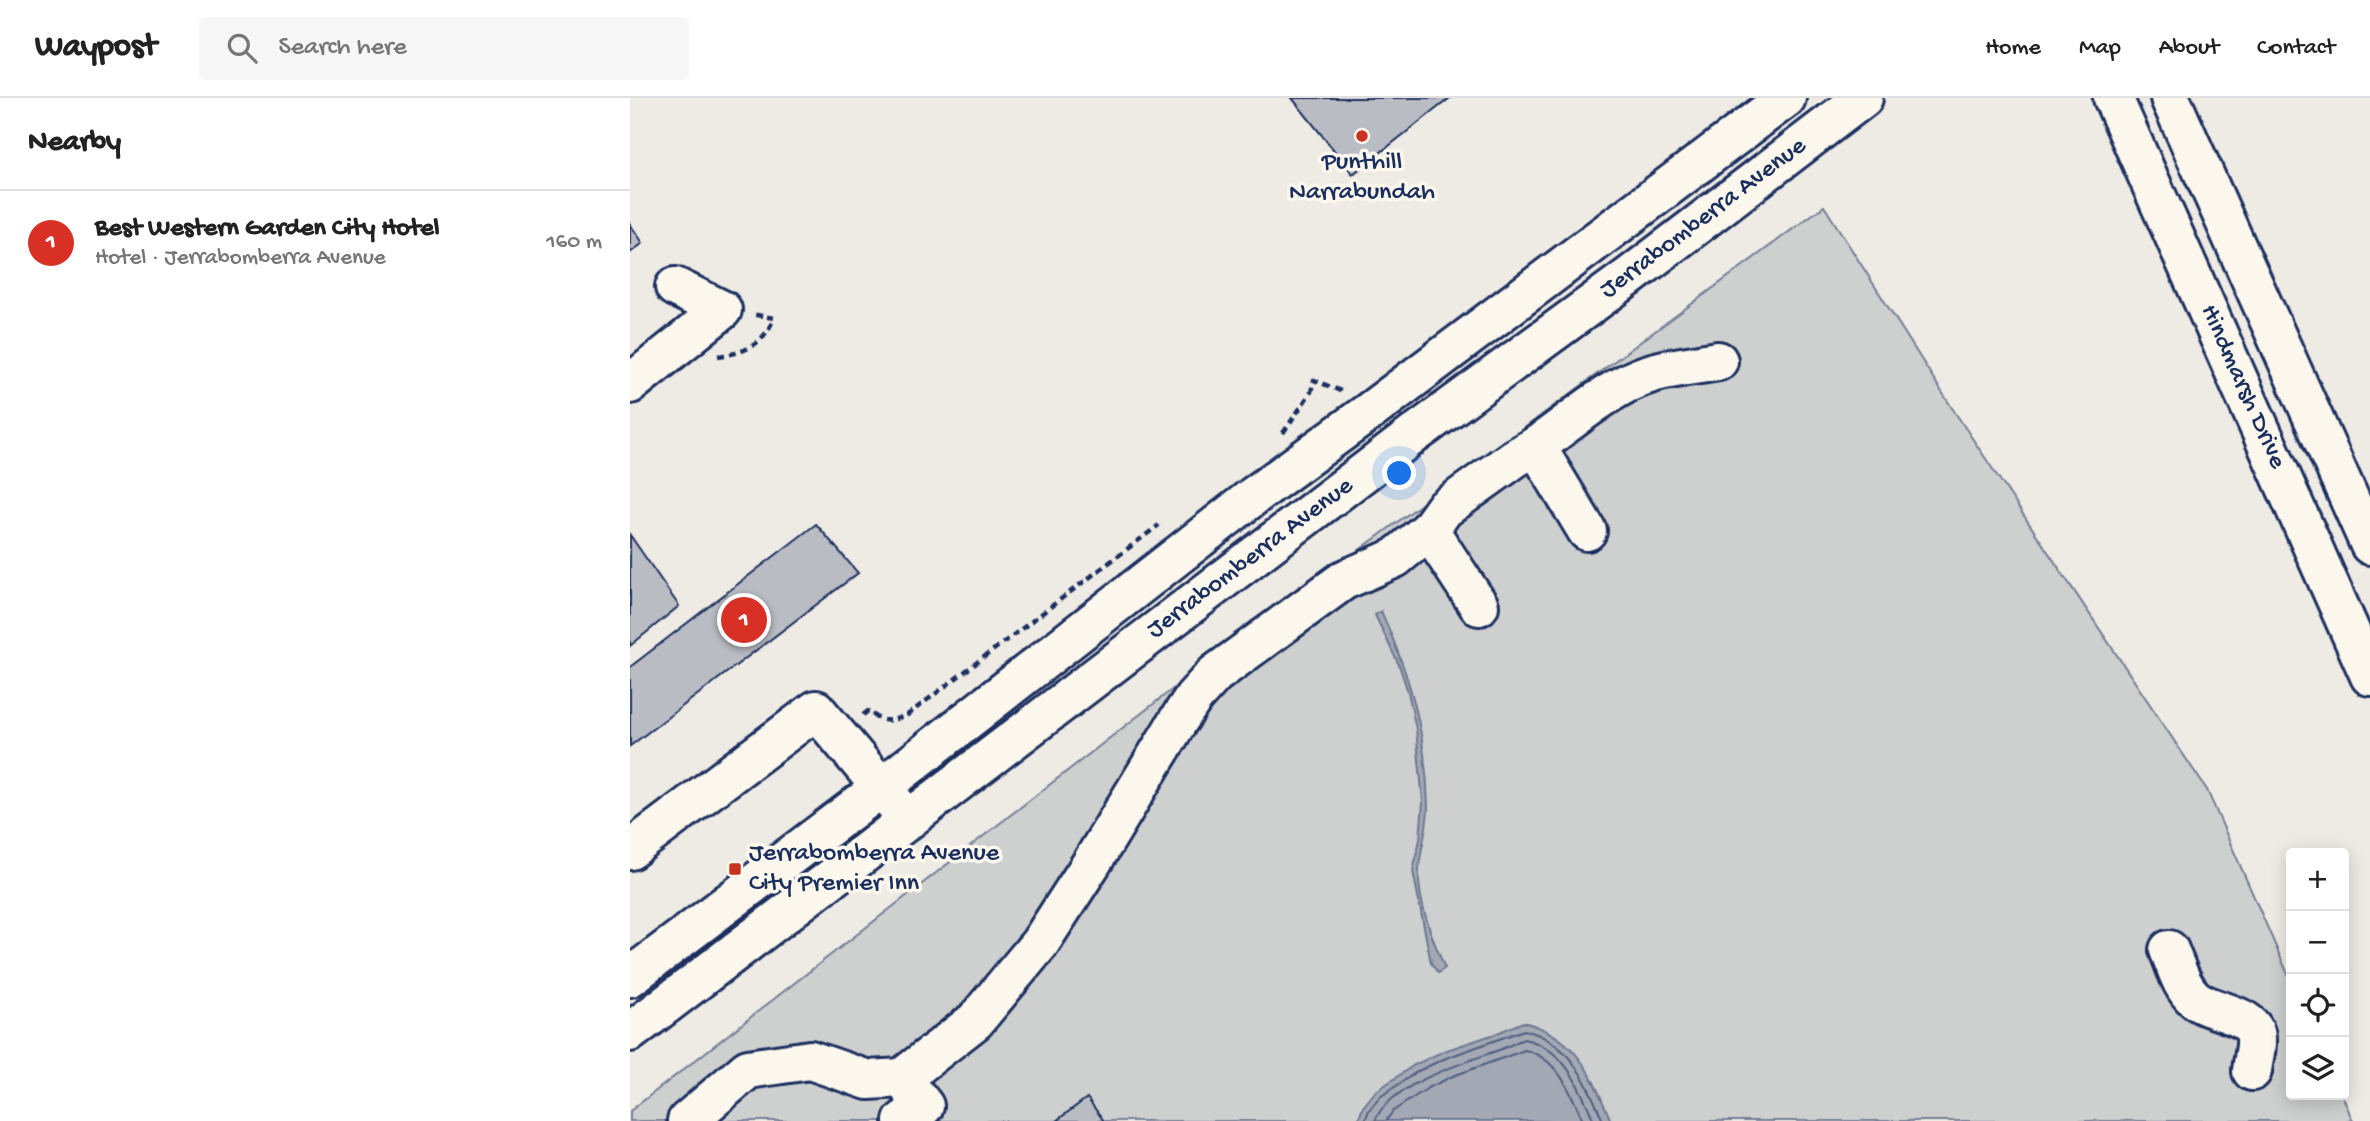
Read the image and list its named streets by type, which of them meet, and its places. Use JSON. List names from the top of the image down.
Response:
{
  "streets": {
    "main road": ["Jerrabomberra Avenue", "Hindmarsh Drive"]
  },
  "places": {
    "other": ["Punthill Narrabundah"],
    "transit": ["Jerrabomberra Avenue City Premier Inn"]
  },
  "page": {
    "header": "Waypost",
    "search": "Search here",
    "nav": [
      "Home",
      "Map",
      "About",
      "Contact"
    ],
    "heading": "Nearby",
    "list": [
      {
        "mark": "1",
        "name": "Best Western Garden City Hotel",
        "note": "Hotel · Jerrabomberra Avenue",
        "value": "160 m"
      }
    ],
    "pins": "1",
    "map_buttons": ["+", "−"]
  }
}
